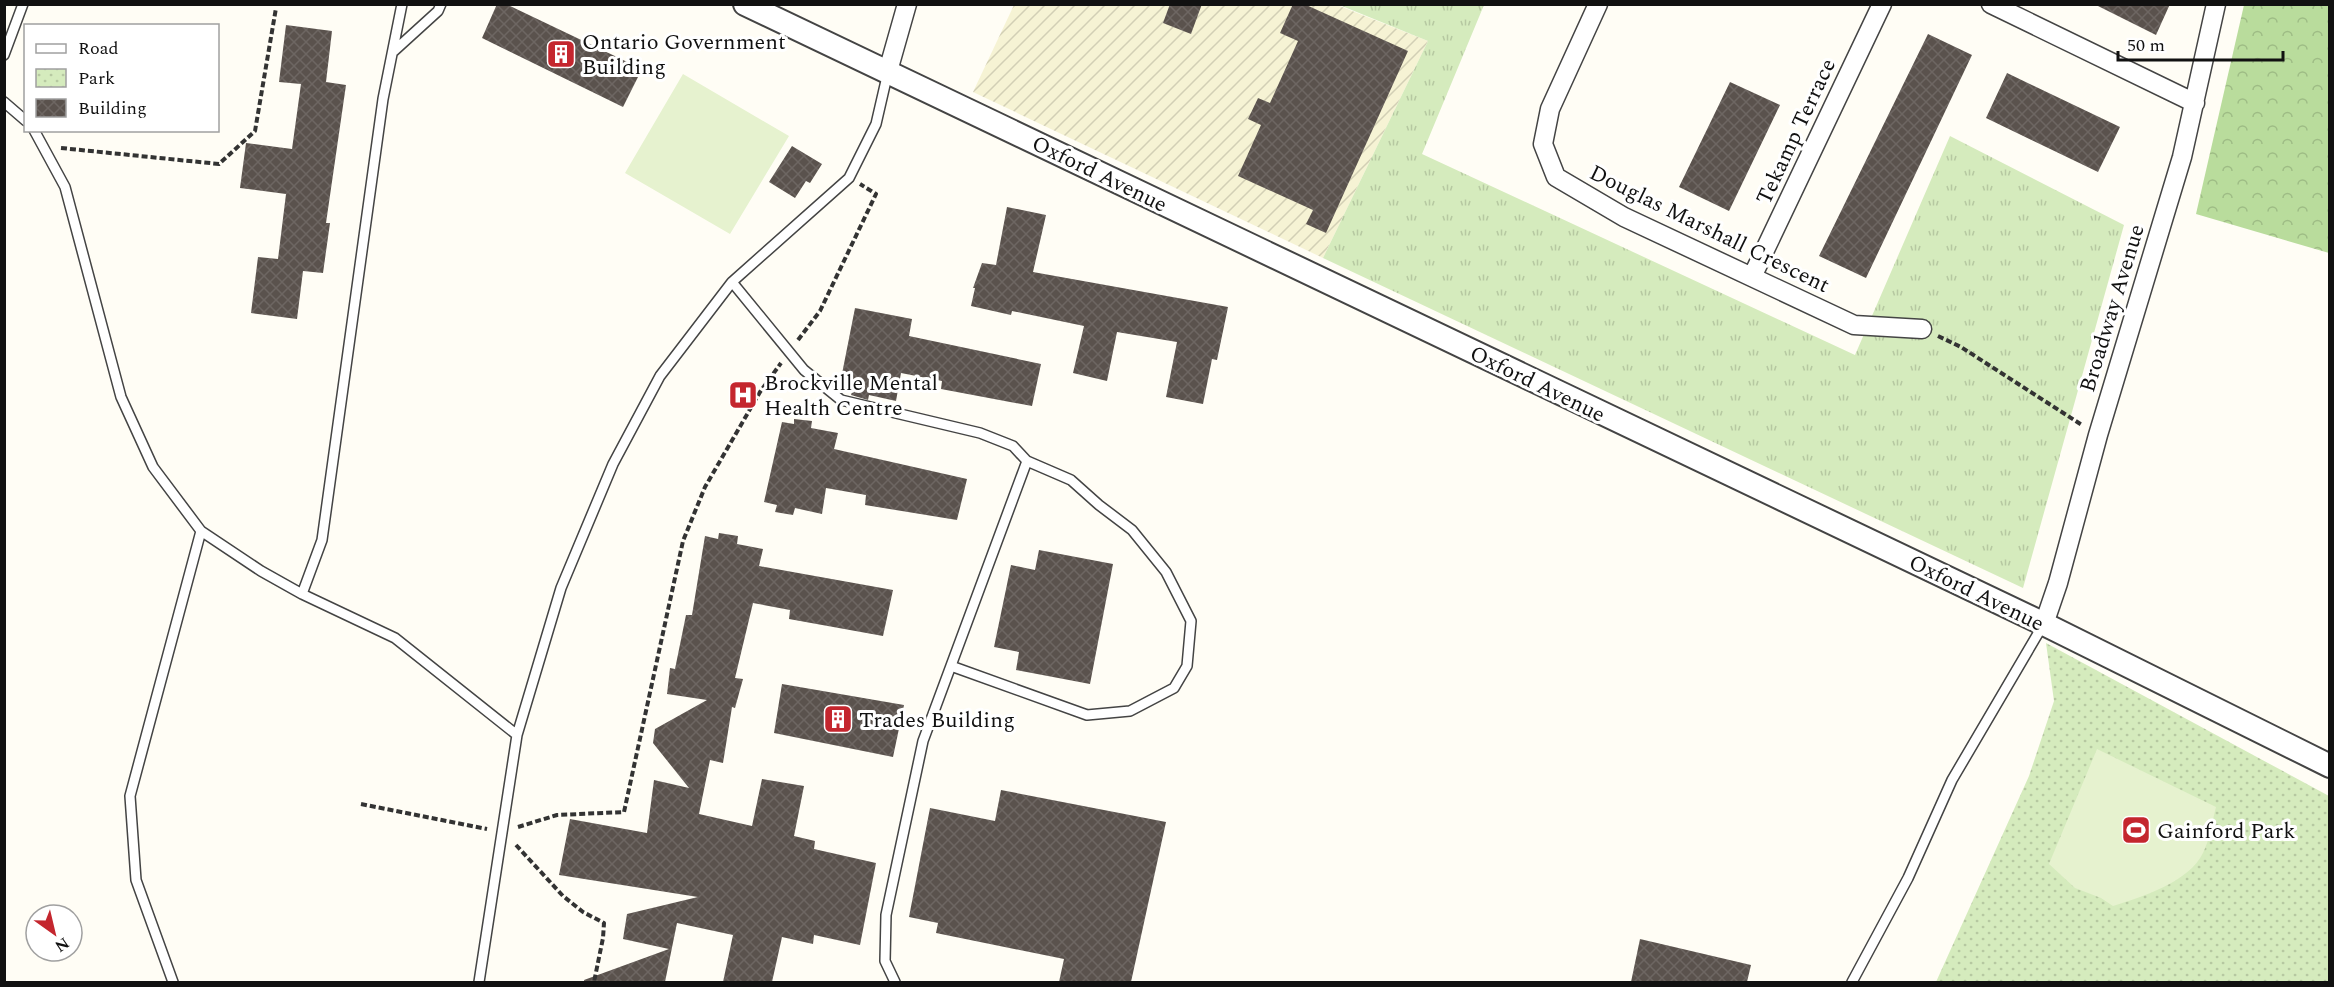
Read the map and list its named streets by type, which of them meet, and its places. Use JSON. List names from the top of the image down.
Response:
{
  "streets": {
    "street": [
      "Tekamp Terrace",
      "Oxford Avenue",
      "Douglas Marshall Crescent",
      "Broadway Avenue"
    ]
  },
  "crossings": [
    ["Tekamp Terrace", "Douglas Marshall Crescent"],
    ["Oxford Avenue", "Broadway Avenue"]
  ],
  "places": {
    "building": ["Ontario Government Building", "Trades Building"],
    "hospital": ["Brockville Mental Health Centre"],
    "sports": ["Gainford Park"]
  },
  "legend": ["Road", "Park", "Building"],
  "scale_bar": "50 m",
  "north": "bottom right"
}
